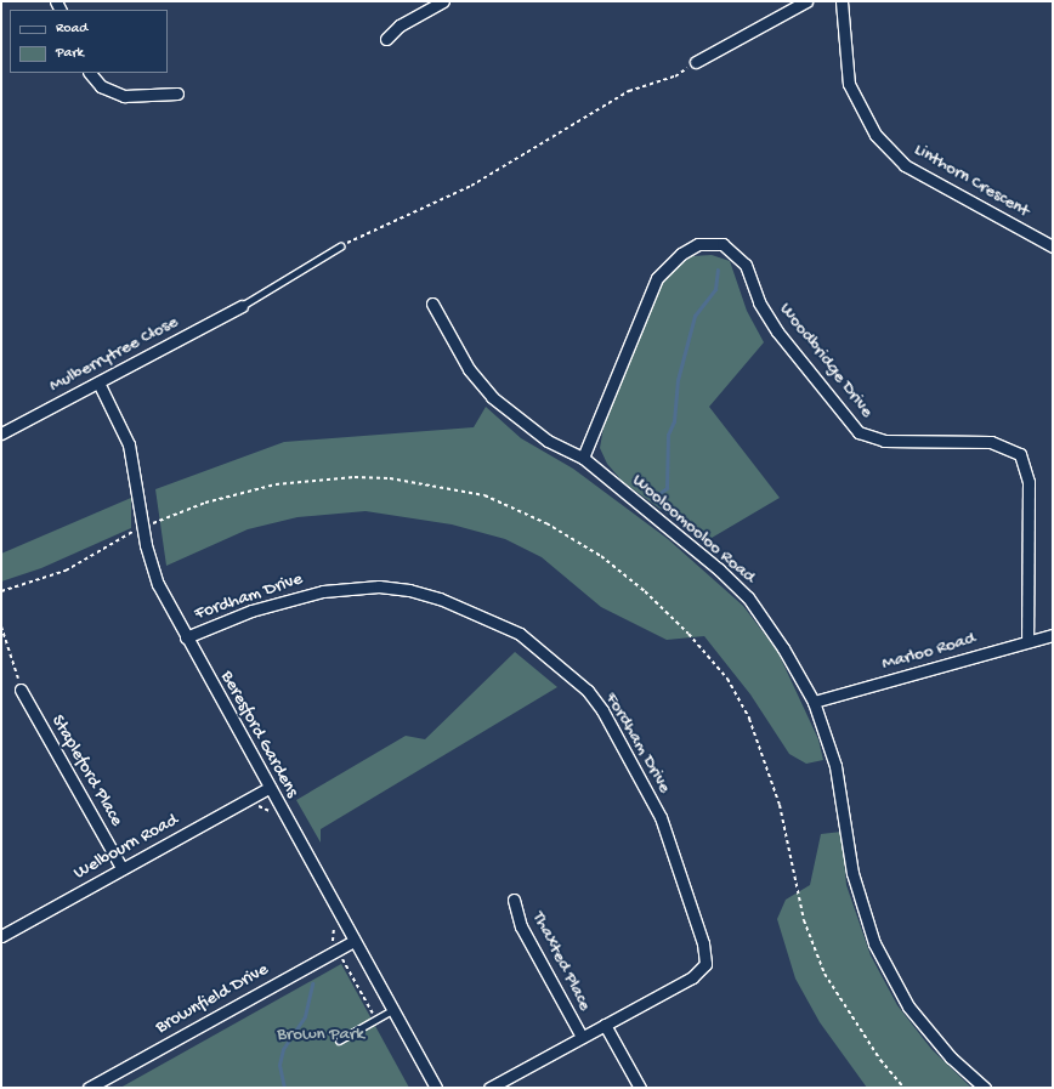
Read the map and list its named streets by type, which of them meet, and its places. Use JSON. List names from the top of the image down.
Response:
{
  "streets": {
    "street": [
      "Linthorn Crescent",
      "Mulberrytree Close",
      "Woodbridge Drive",
      "Wooloomooloo Road",
      "Fordham Drive",
      "Marloo Road",
      "Beresford Gardens",
      "Stapleford Place",
      "Welbourn Road",
      "Thaxted Place",
      "Brownfield Drive"
    ]
  },
  "crossings": [
    ["Mulberrytree Close", "Beresford Gardens"],
    ["Woodbridge Drive", "Wooloomooloo Road"],
    ["Woodbridge Drive", "Marloo Road"],
    ["Wooloomooloo Road", "Marloo Road"],
    ["Fordham Drive", "Beresford Gardens"],
    ["Fordham Drive", "Thaxted Place"],
    ["Beresford Gardens", "Welbourn Road"],
    ["Beresford Gardens", "Brownfield Drive"],
    ["Stapleford Place", "Welbourn Road"]
  ],
  "parks": ["Brown Park"],
  "legend": ["Road", "Park"]
}
